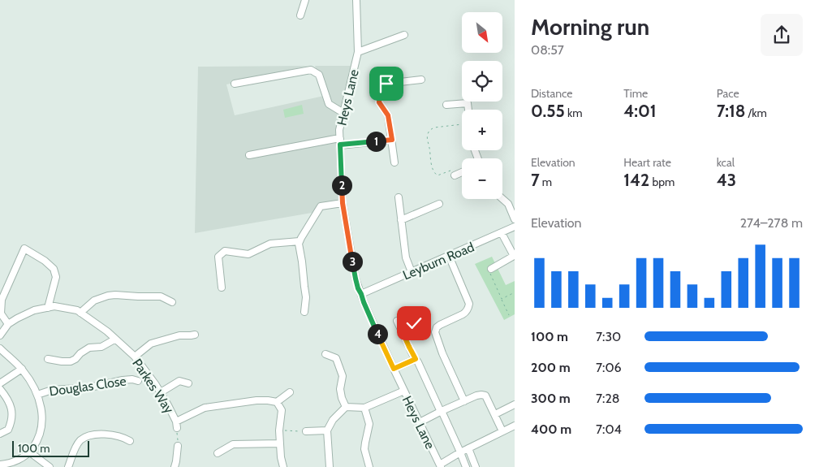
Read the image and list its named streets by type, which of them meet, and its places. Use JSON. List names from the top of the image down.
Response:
{
  "streets": {
    "street": [
      "Heys Lane",
      "Leyburn Road",
      "Douglas Close",
      "Parkes Way"
    ]
  },
  "crossings": [
    ["Heys Lane", "Leyburn Road"]
  ],
  "scale_bar": "100 m",
  "north": "bottom right",
  "page": {
    "heading": ["Morning run", "08:57"],
    "map_buttons": ["+", "−"],
    "stats": [
      ["Distance", "0.55 km"],
      ["Time", "4:01"],
      ["Pace", "7:18 /km"],
      ["Elevation", "7 m"],
      ["Heart rate", "142 bpm"],
      ["kcal", "43"]
    ],
    "pins": [
      "1",
      "2",
      "3",
      "4"
    ],
    "chart": ["Elevation", "274–278 m"],
    "list": [
      {
        "name": "100 m",
        "note": "7:30"
      },
      {
        "name": "200 m",
        "note": "7:06"
      },
      {
        "name": "300 m",
        "note": "7:28"
      },
      {
        "name": "400 m",
        "note": "7:04"
      }
    ],
    "scale": "100 m"
  }
}
